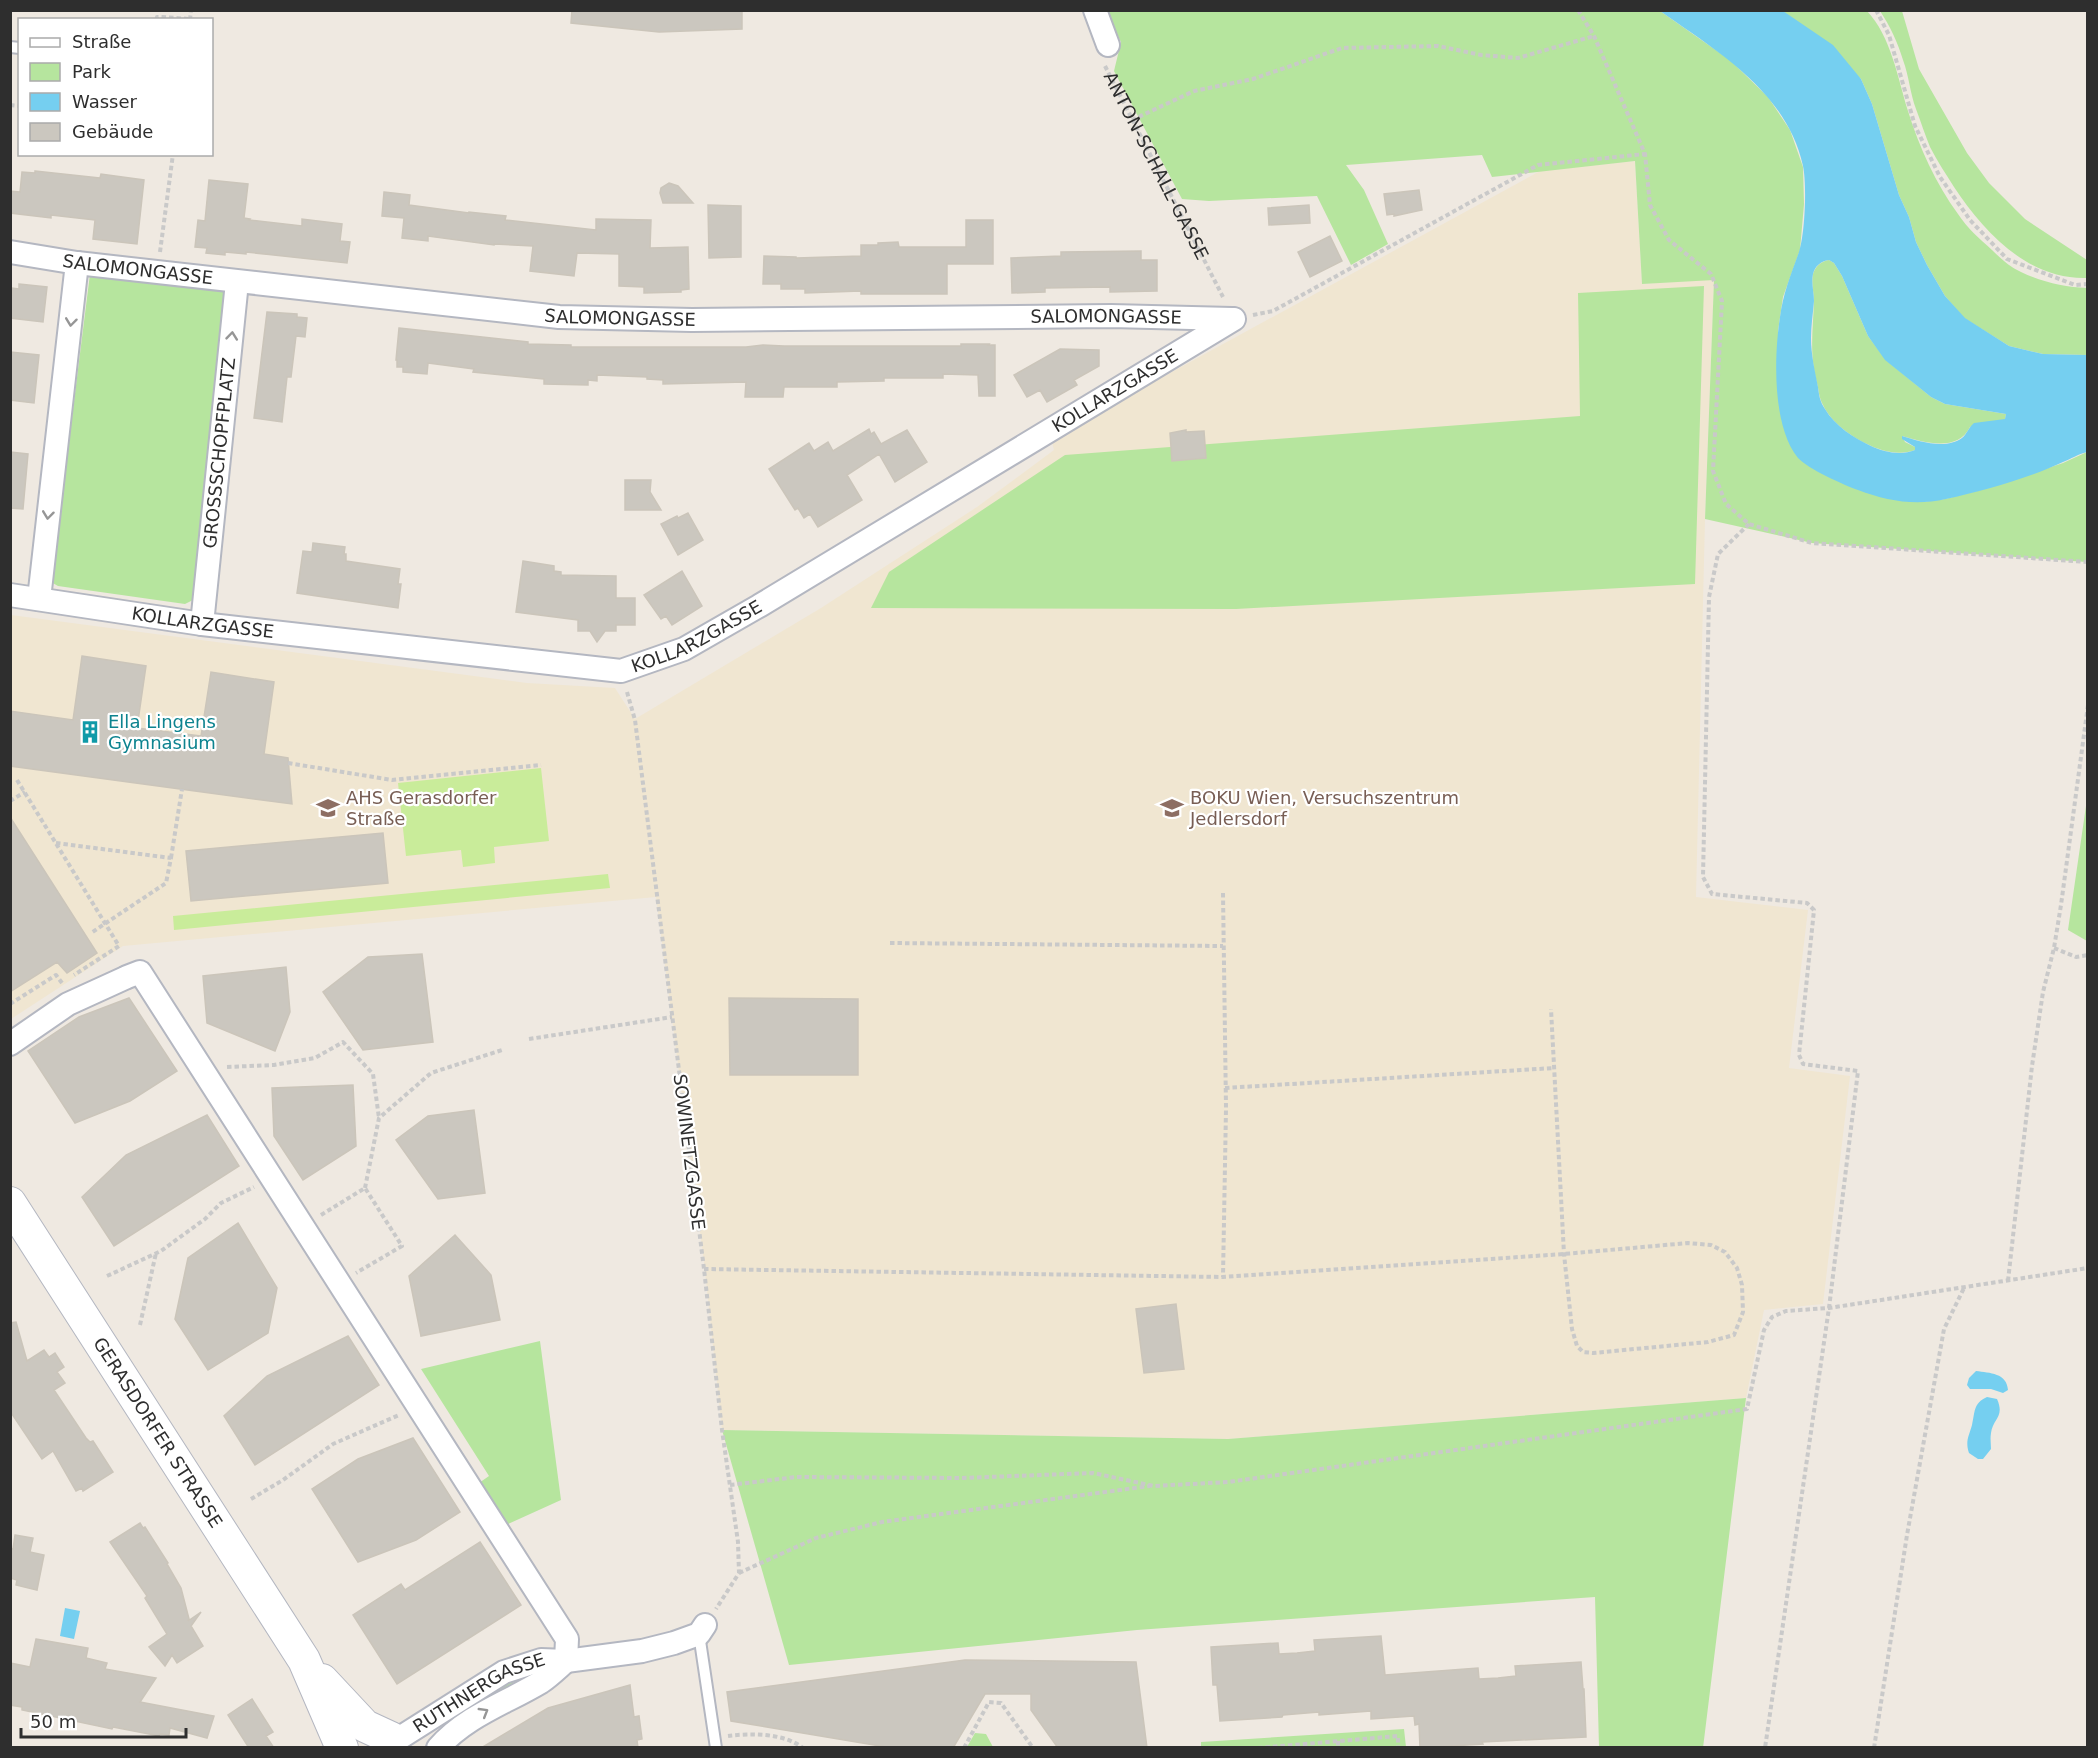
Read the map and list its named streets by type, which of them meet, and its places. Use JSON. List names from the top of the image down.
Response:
{
  "streets": {
    "main road": ["GERASDORFER STRASSE"],
    "street": [
      "ANTON-SCHALL-GASSE",
      "SALOMONGASSE",
      "KOLLARZGASSE",
      "GROSSSCHOPFPLATZ",
      "RUTHNERGASSE"
    ],
    "path": ["SOWINETZGASSE"]
  },
  "crossings": [
    ["ANTON-SCHALL-GASSE", "SALOMONGASSE"],
    ["ANTON-SCHALL-GASSE", "KOLLARZGASSE"],
    ["SALOMONGASSE", "KOLLARZGASSE"],
    ["SALOMONGASSE", "GROSSSCHOPFPLATZ"],
    ["KOLLARZGASSE", "GROSSSCHOPFPLATZ"],
    ["KOLLARZGASSE", "SOWINETZGASSE"],
    ["GERASDORFER STRASSE", "RUTHNERGASSE"]
  ],
  "places": {
    "building": ["Ella Lingens Gymnasium"],
    "school or university": ["AHS Gerasdorfer Straße", "BOKU Wien, Versuchszentrum Jedlersdorf"]
  },
  "legend": [
    "Straße",
    "Park",
    "Wasser",
    "Gebäude"
  ],
  "scale_bar": "50 m"
}
